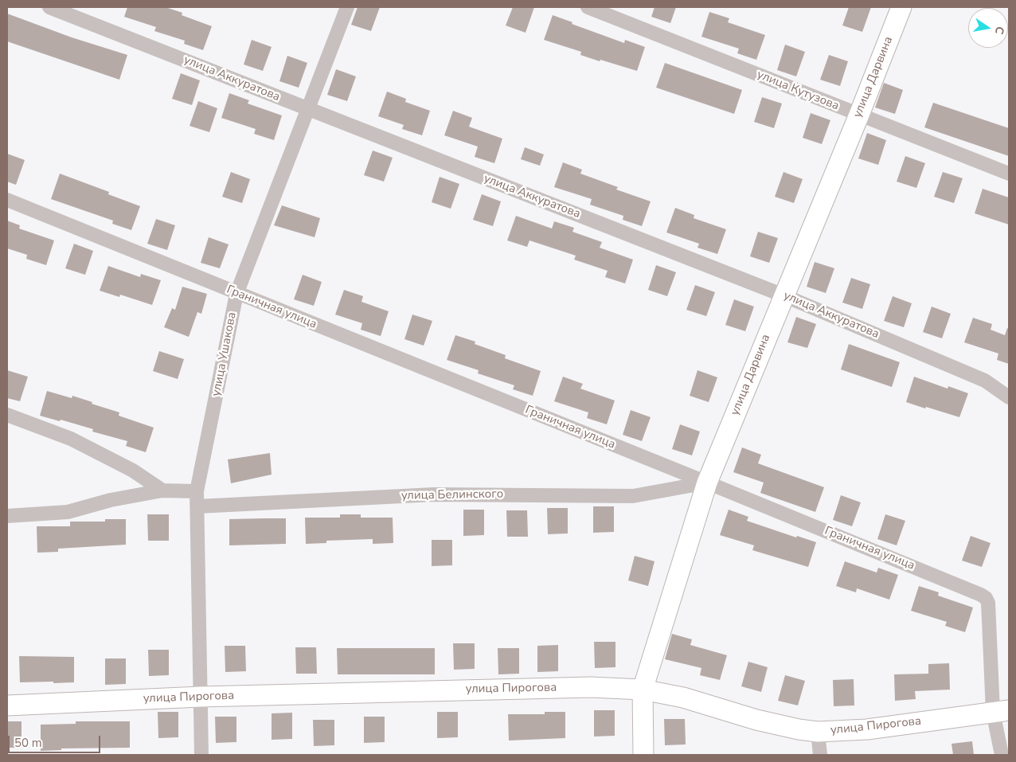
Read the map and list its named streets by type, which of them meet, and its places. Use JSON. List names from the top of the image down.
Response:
{
  "streets": {
    "street": [
      "улица Дарвина",
      "улица Аккуратова",
      "улица Кутузова",
      "Граничная улица",
      "улица Ушакова",
      "улица Белинского",
      "улица Пирогова"
    ]
  },
  "crossings": [
    ["улица Дарвина", "улица Аккуратова"],
    ["улица Дарвина", "улица Кутузова"],
    ["улица Дарвина", "Граничная улица"],
    ["улица Дарвина", "улица Белинского"],
    ["улица Дарвина", "улица Пирогова"],
    ["улица Аккуратова", "улица Ушакова"],
    ["Граничная улица", "улица Ушакова"],
    ["Граничная улица", "улица Белинского"],
    ["Граничная улица", "улица Пирогова"],
    ["улица Ушакова", "улица Белинского"],
    ["улица Ушакова", "улица Пирогова"]
  ],
  "scale_bar": "50 m",
  "north": "right"
}
